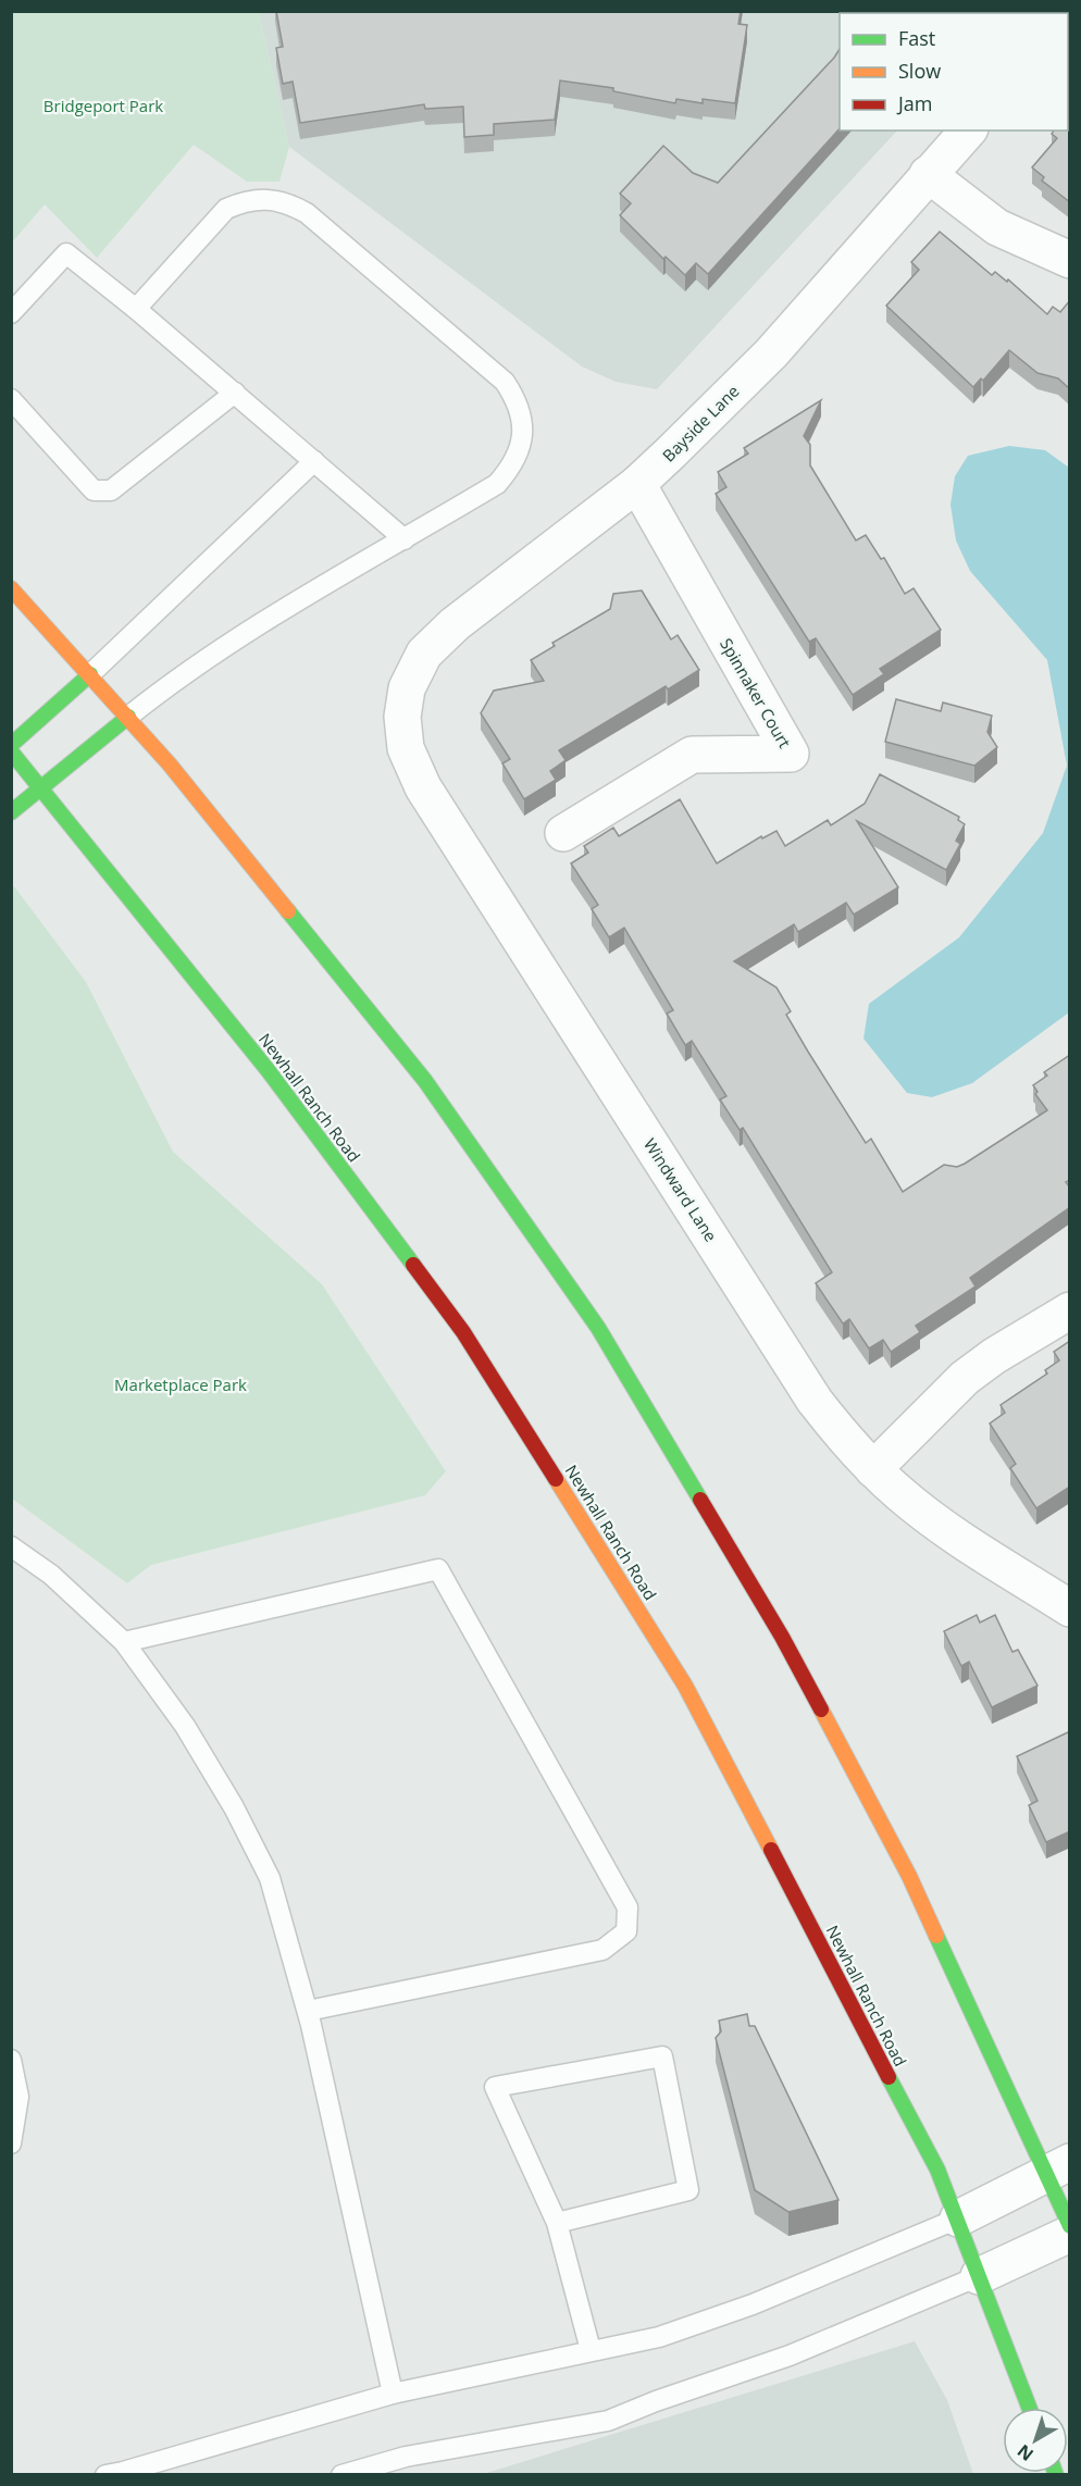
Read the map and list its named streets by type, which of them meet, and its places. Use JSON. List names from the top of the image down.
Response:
{
  "streets": {
    "main road": ["Newhall Ranch Road"],
    "street": ["Bayside Lane", "Spinnaker Court", "Windward Lane"]
  },
  "crossings": [
    ["Bayside Lane", "Spinnaker Court"],
    ["Bayside Lane", "Windward Lane"]
  ],
  "parks": ["Bridgeport Park", "Marketplace Park"],
  "legend": ["Fast", "Slow", "Jam"],
  "north": "bottom left"
}
